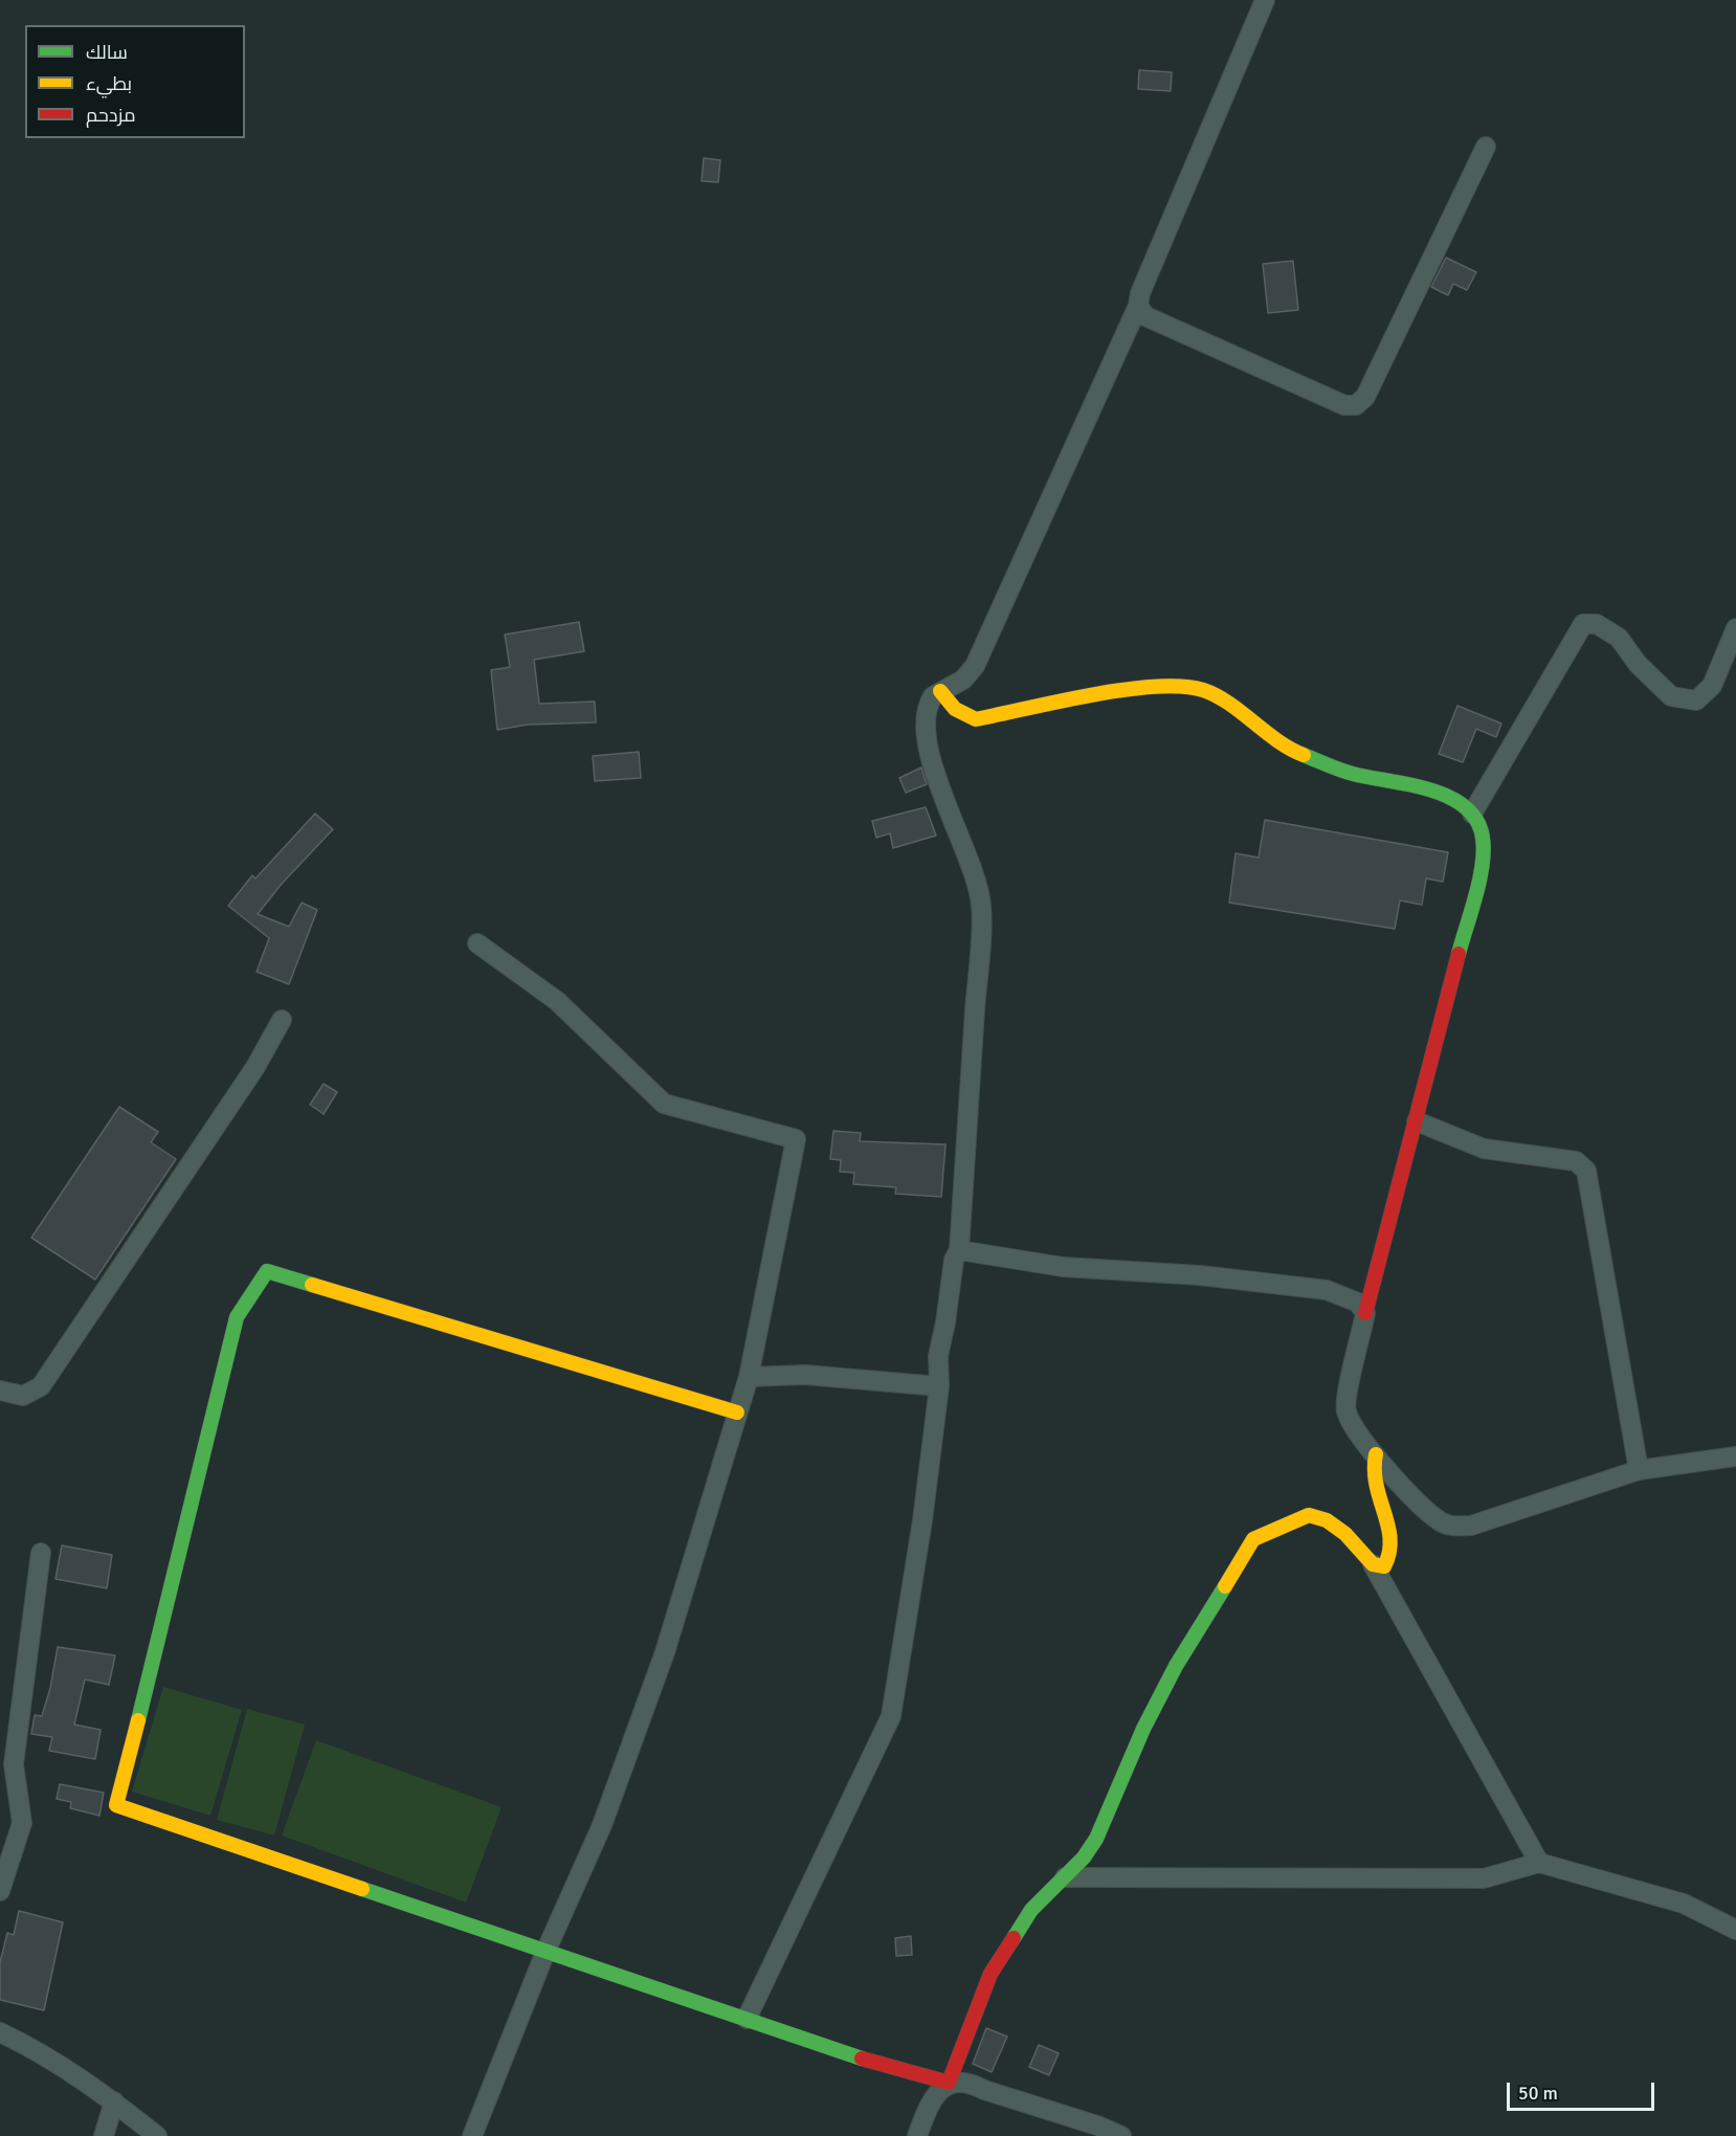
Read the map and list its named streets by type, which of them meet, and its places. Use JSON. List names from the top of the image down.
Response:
{
  "legend": ["سالك", "بطيء", "مزدحم"],
  "scale_bar": "50 m"
}
